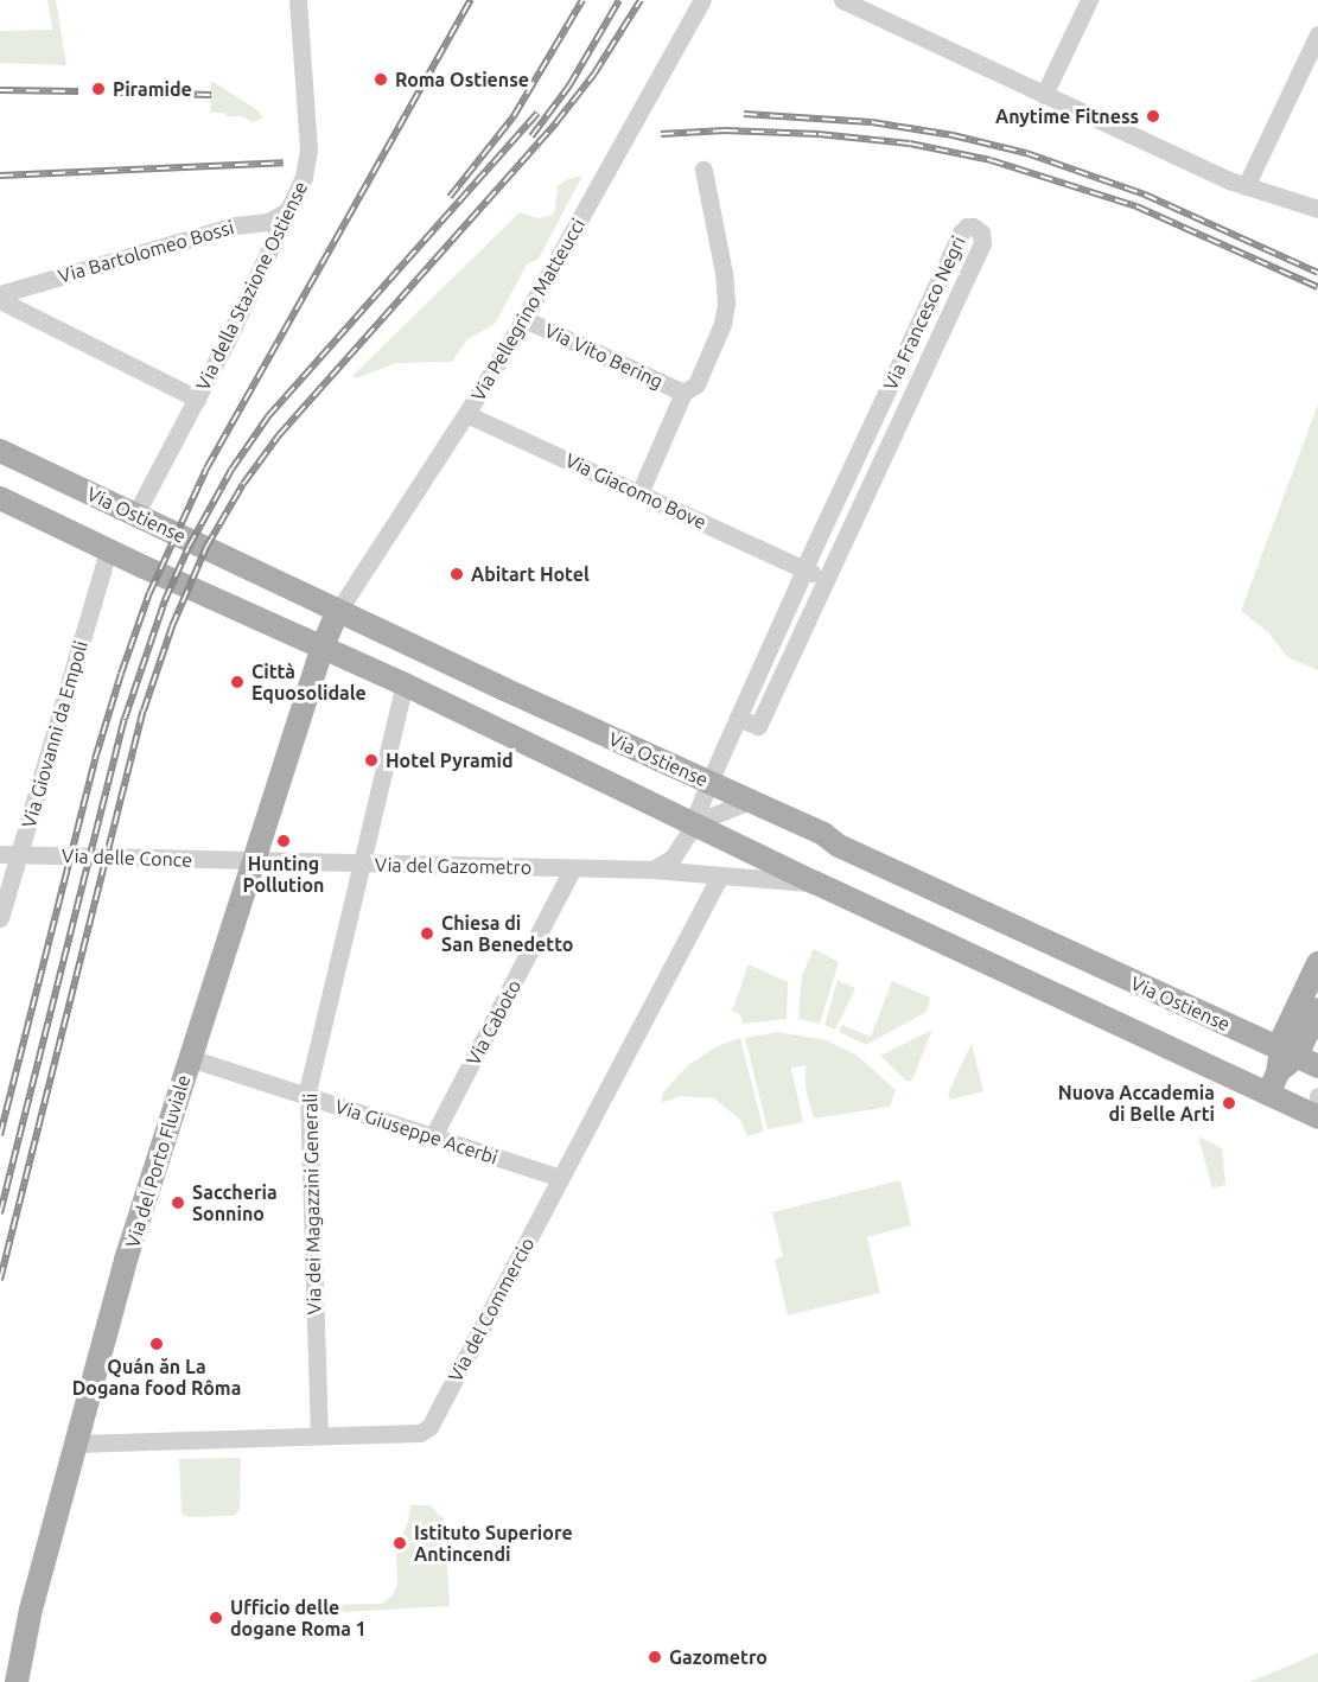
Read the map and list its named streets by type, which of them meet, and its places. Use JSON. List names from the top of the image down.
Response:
{
  "streets": {
    "main road": ["Via Ostiense", "Via del Porto Fluviale"],
    "street": [
      "Via Bartolomeo Bossi",
      "Via della Stazione Ostiense",
      "Via Pellegrino Matteucci",
      "Via Francesco Negri",
      "Via Vito Bering",
      "Via Giacomo Bove",
      "Via Giovanni da Empoli",
      "Via delle Conce",
      "Via del Gazometro",
      "Via Caboto",
      "Via Giuseppe Acerbi",
      "Via dei Magazzini Generali",
      "Via del Commercio"
    ]
  },
  "crossings": [
    ["Via Bartolomeo Bossi", "Via della Stazione Ostiense"],
    ["Via della Stazione Ostiense", "Via Ostiense"],
    ["Via Pellegrino Matteucci", "Via Vito Bering"],
    ["Via Pellegrino Matteucci", "Via Giacomo Bove"],
    ["Via Pellegrino Matteucci", "Via Ostiense"],
    ["Via Pellegrino Matteucci", "Via del Porto Fluviale"],
    ["Via Francesco Negri", "Via Giacomo Bove"],
    ["Via Francesco Negri", "Via Ostiense"],
    ["Via Francesco Negri", "Via del Gazometro"],
    ["Via Ostiense", "Via Giovanni da Empoli"],
    ["Via Ostiense", "Via del Gazometro"],
    ["Via Ostiense", "Via del Porto Fluviale"],
    ["Via Ostiense", "Via dei Magazzini Generali"],
    ["Via Giovanni da Empoli", "Via delle Conce"],
    ["Via delle Conce", "Via del Gazometro"],
    ["Via delle Conce", "Via del Porto Fluviale"],
    ["Via del Gazometro", "Via Caboto"],
    ["Via del Gazometro", "Via del Porto Fluviale"],
    ["Via del Gazometro", "Via dei Magazzini Generali"],
    ["Via del Gazometro", "Via del Commercio"],
    ["Via Caboto", "Via Giuseppe Acerbi"],
    ["Via Giuseppe Acerbi", "Via del Porto Fluviale"],
    ["Via Giuseppe Acerbi", "Via dei Magazzini Generali"],
    ["Via Giuseppe Acerbi", "Via del Commercio"],
    ["Via del Porto Fluviale", "Via del Commercio"],
    ["Via dei Magazzini Generali", "Via del Commercio"]
  ],
  "places": [
    "Roma Ostiense",
    "Piramide",
    "Anytime Fitness",
    "Abitart Hotel",
    "Città Equosolidale",
    "Hotel Pyramid",
    "Hunting Pollution",
    "Chiesa di San Benedetto",
    "Nuova Accademia di Belle Arti",
    "Saccheria Sonnino",
    "Quán ăn La Dogana food Rôma",
    "Istituto Superiore Antincendi",
    "Ufficio delle dogane Roma 1",
    "Gazometro"
  ]
}
